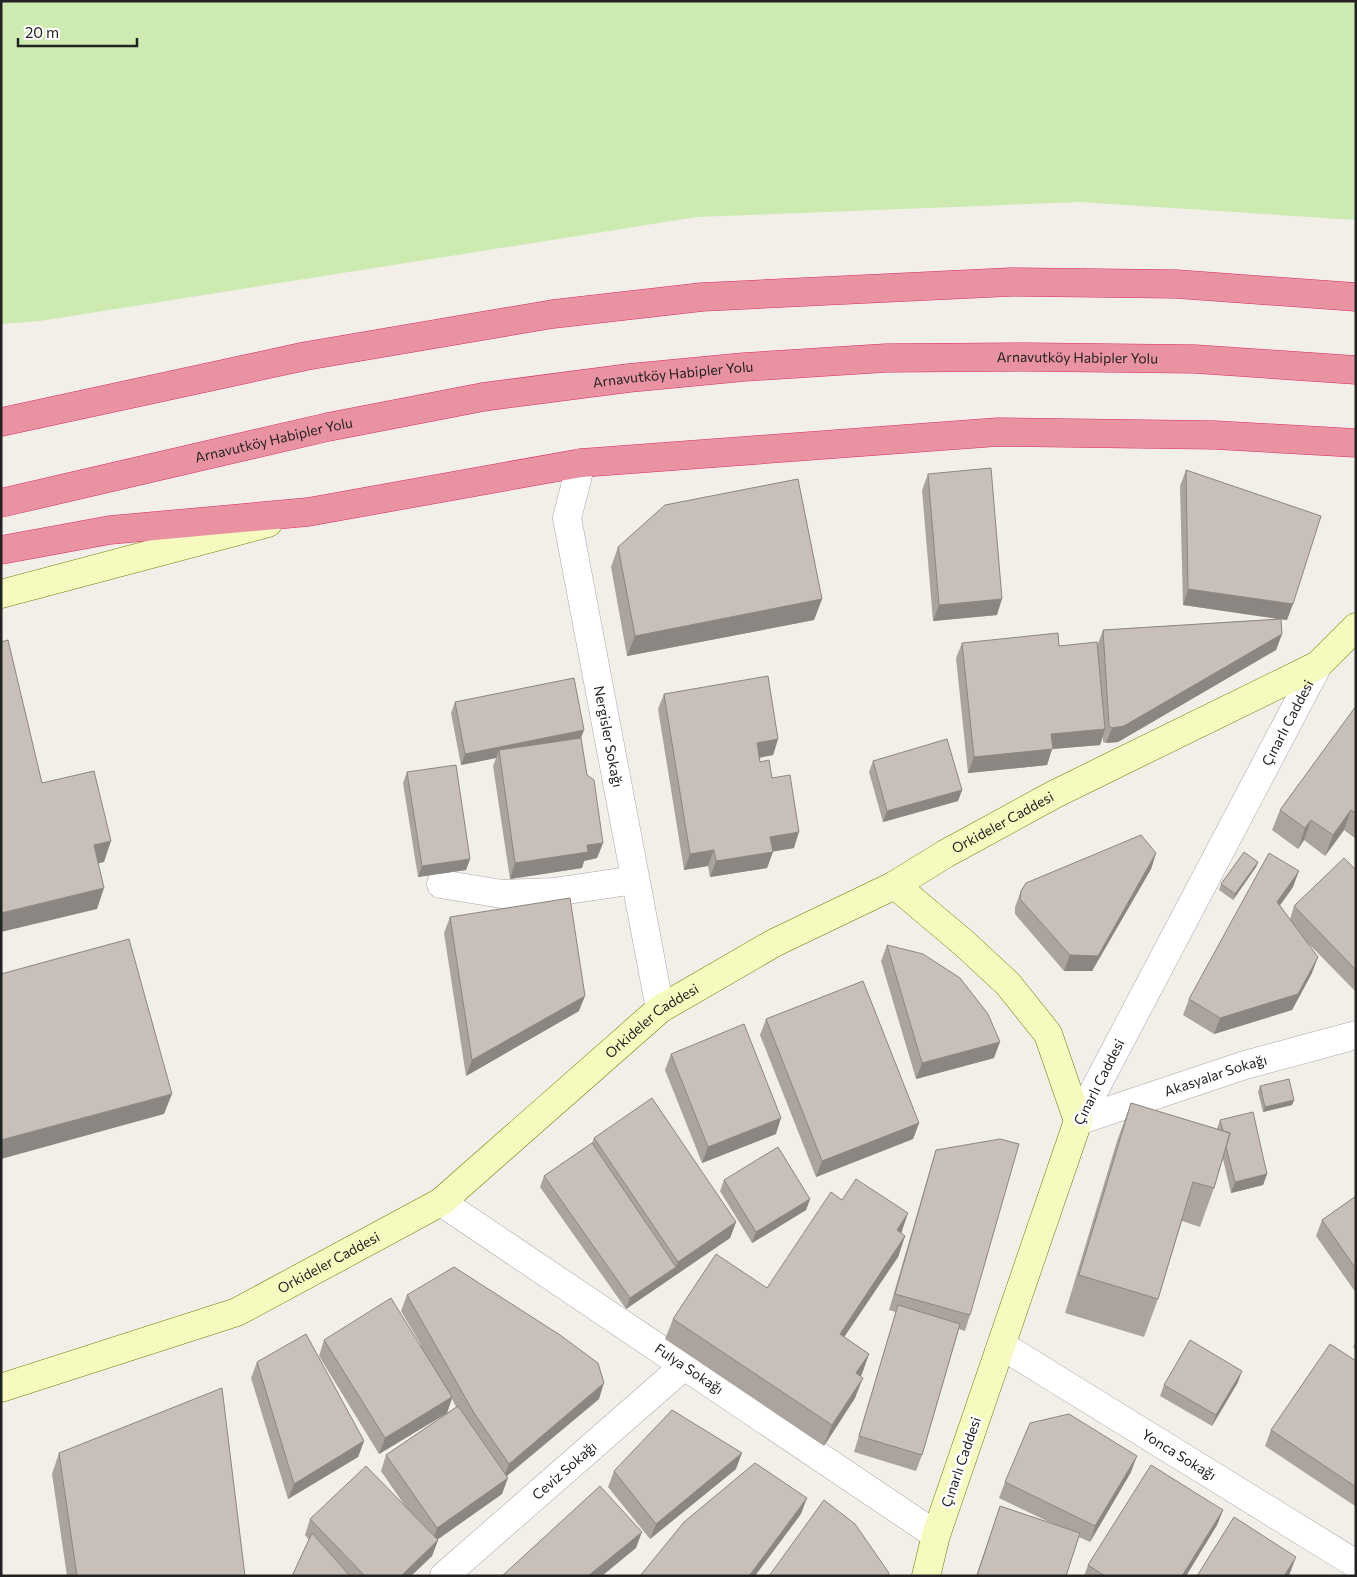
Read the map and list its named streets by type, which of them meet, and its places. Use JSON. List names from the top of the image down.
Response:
{
  "streets": {
    "highway": ["Arnavutköy Habipler Yolu"],
    "street": [
      "Çınarlı Caddesi",
      "Nergisler Sokağı",
      "Orkideler Caddesi",
      "Akasyalar Sokağı",
      "Fulya Sokağı",
      "Yonca Sokağı",
      "Ceviz Sokağı"
    ]
  },
  "crossings": [
    ["Çınarlı Caddesi", "Orkideler Caddesi"],
    ["Çınarlı Caddesi", "Akasyalar Sokağı"],
    ["Çınarlı Caddesi", "Fulya Sokağı"],
    ["Çınarlı Caddesi", "Yonca Sokağı"],
    ["Nergisler Sokağı", "Orkideler Caddesi"],
    ["Orkideler Caddesi", "Fulya Sokağı"],
    ["Fulya Sokağı", "Ceviz Sokağı"]
  ],
  "scale_bar": "20 m"
}
